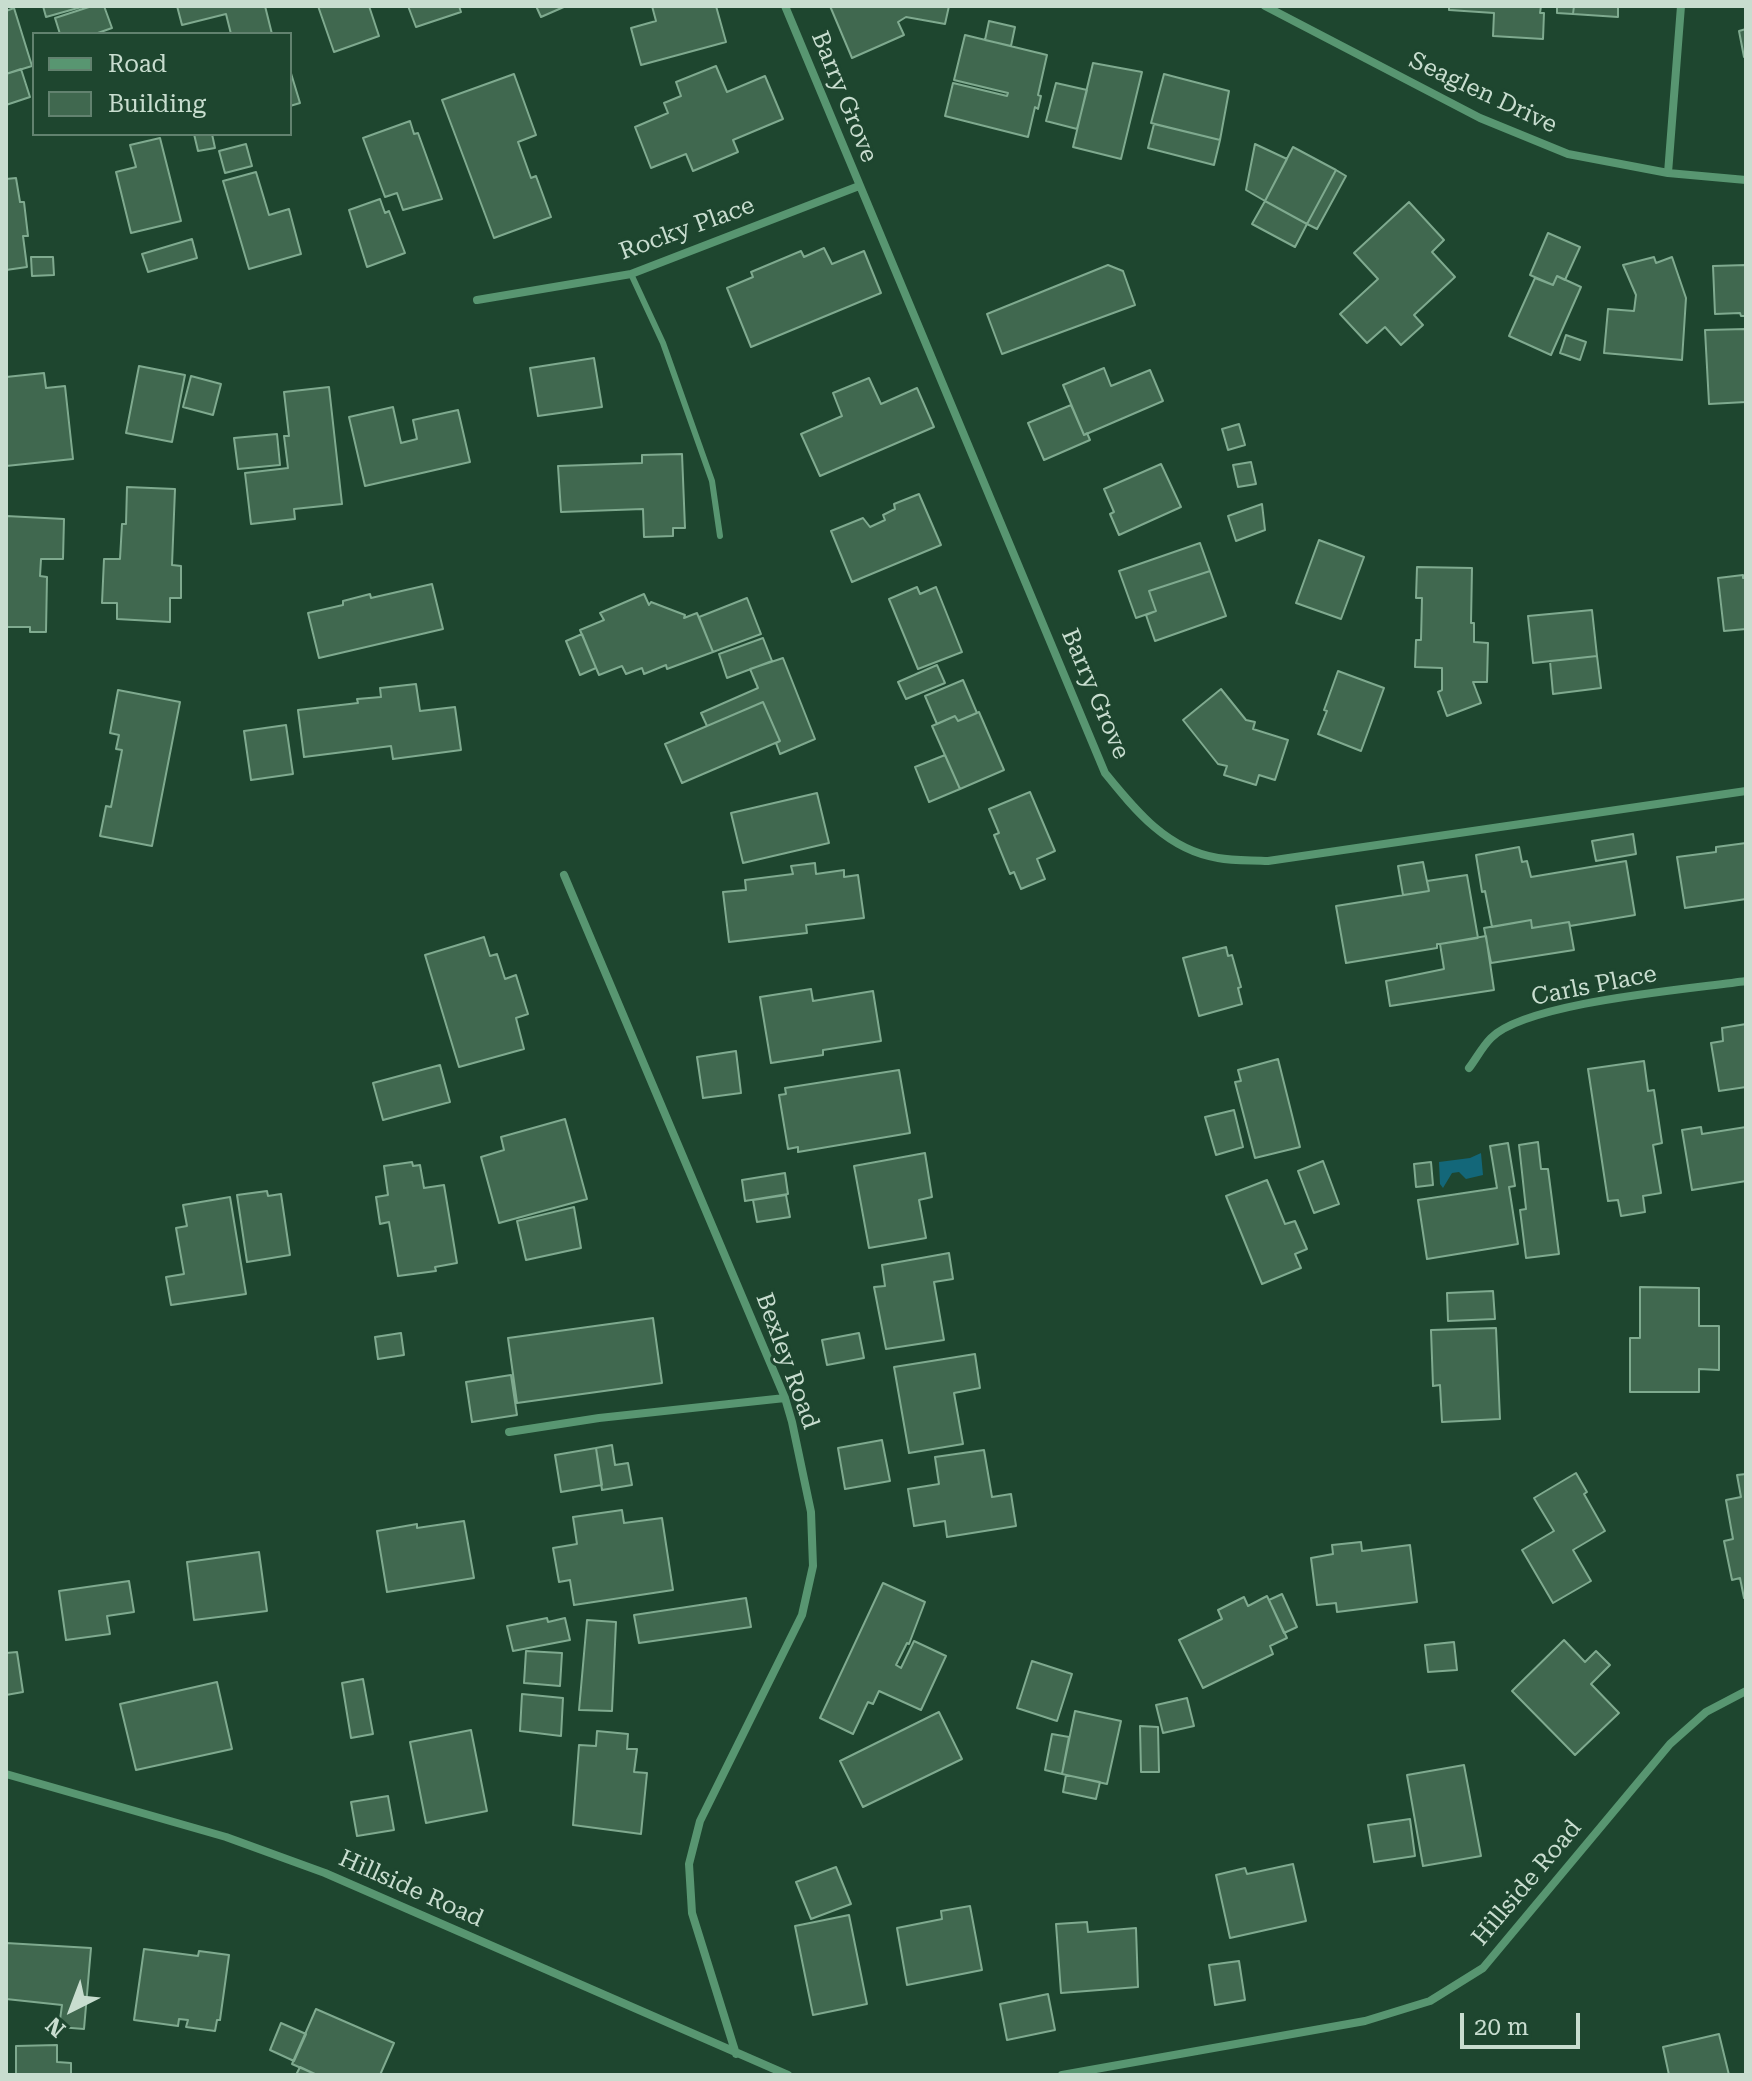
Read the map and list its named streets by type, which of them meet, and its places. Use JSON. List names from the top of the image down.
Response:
{
  "streets": {
    "street": [
      "Seaglen Drive",
      "Barry Grove",
      "Rocky Place",
      "Carls Place",
      "Bexley Road",
      "Hillside Road"
    ]
  },
  "crossings": [
    ["Barry Grove", "Rocky Place"],
    ["Bexley Road", "Hillside Road"]
  ],
  "legend": ["Road", "Building"],
  "scale_bar": "20 m",
  "north": "bottom left"
}
